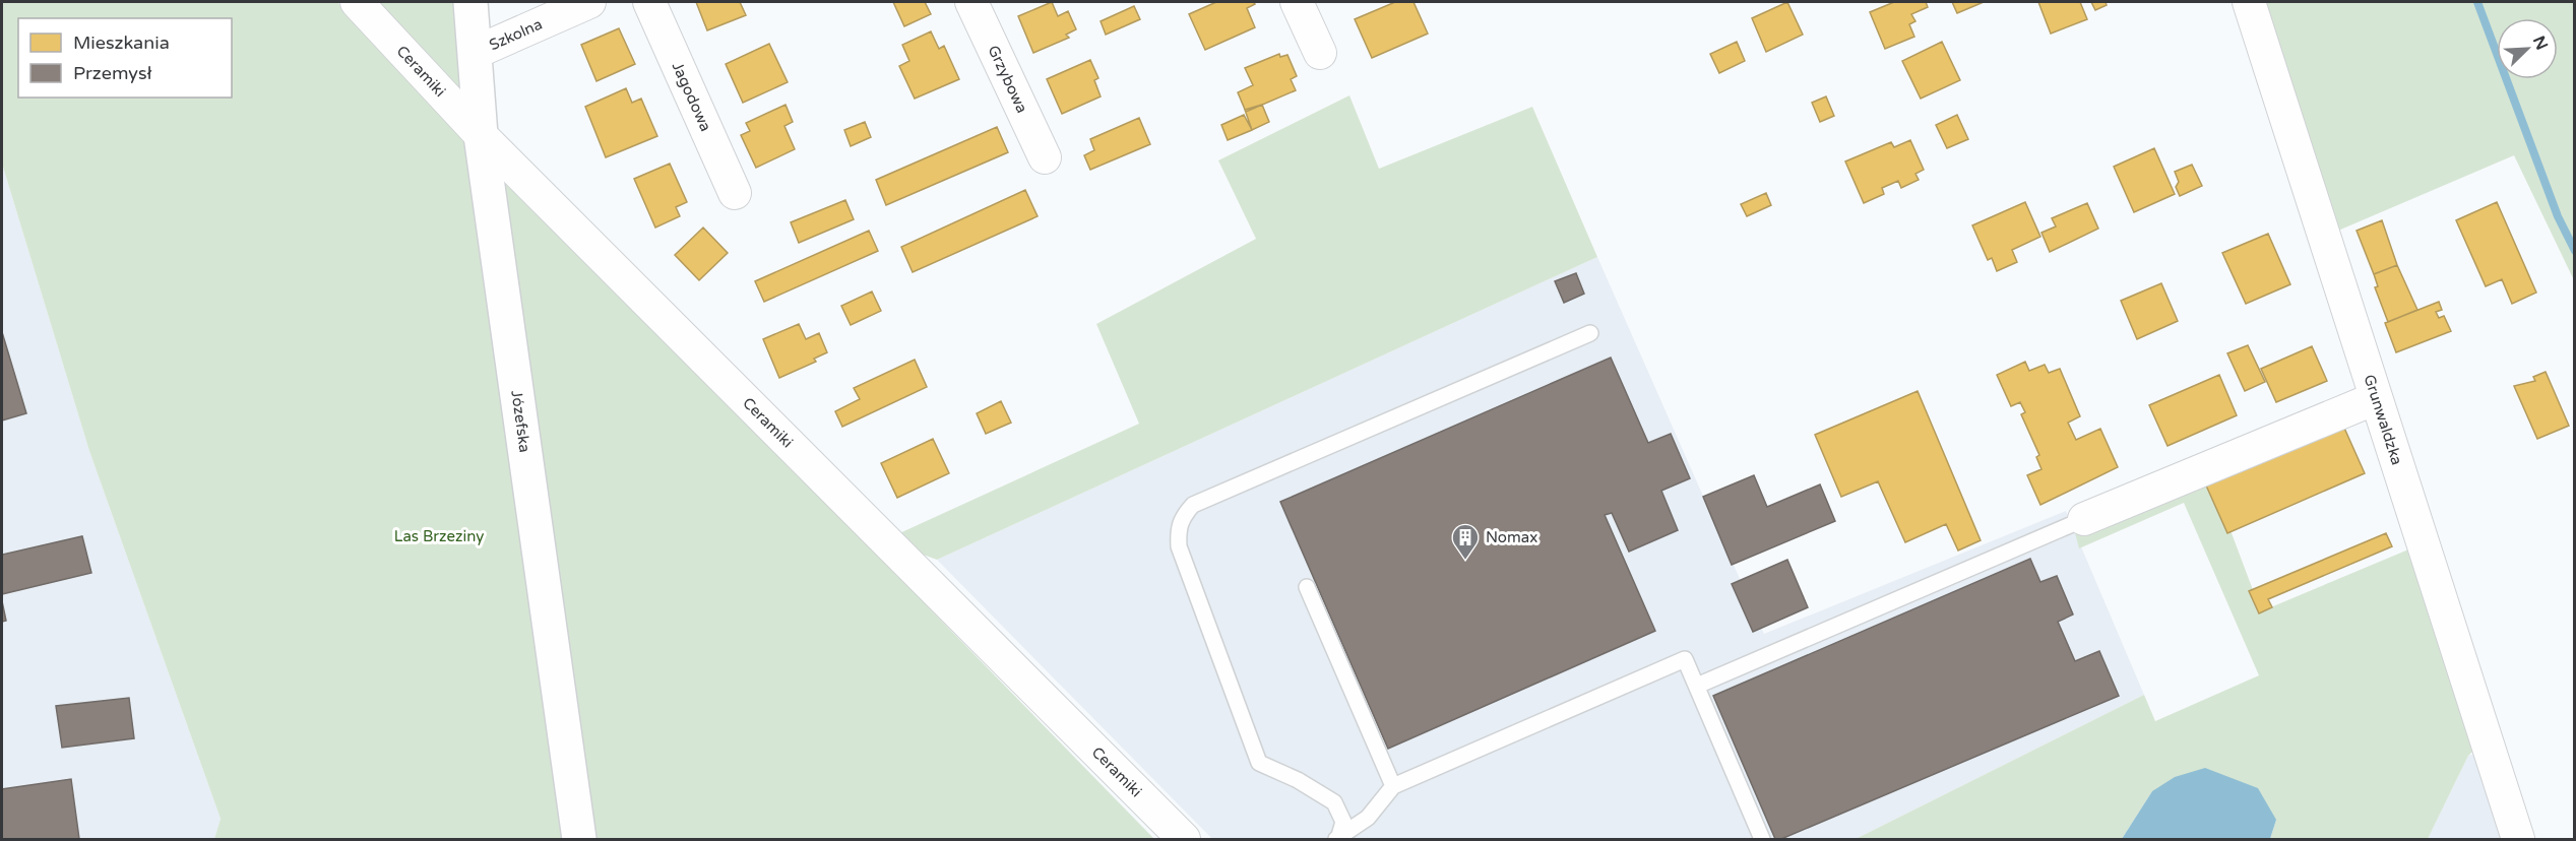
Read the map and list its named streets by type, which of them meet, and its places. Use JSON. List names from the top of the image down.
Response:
{
  "streets": {
    "street": [
      "Szkolna",
      "Ceramiki",
      "Grzybowa",
      "Jagodowa",
      "Józefska",
      "Grunwaldzka"
    ]
  },
  "crossings": [
    ["Szkolna", "Józefska"],
    ["Ceramiki", "Józefska"]
  ],
  "parks": ["Las Brzeziny"],
  "places": {
    "building": ["Nomax"]
  },
  "legend": ["Mieszkania", "Przemysł"],
  "north": "top right"
}
